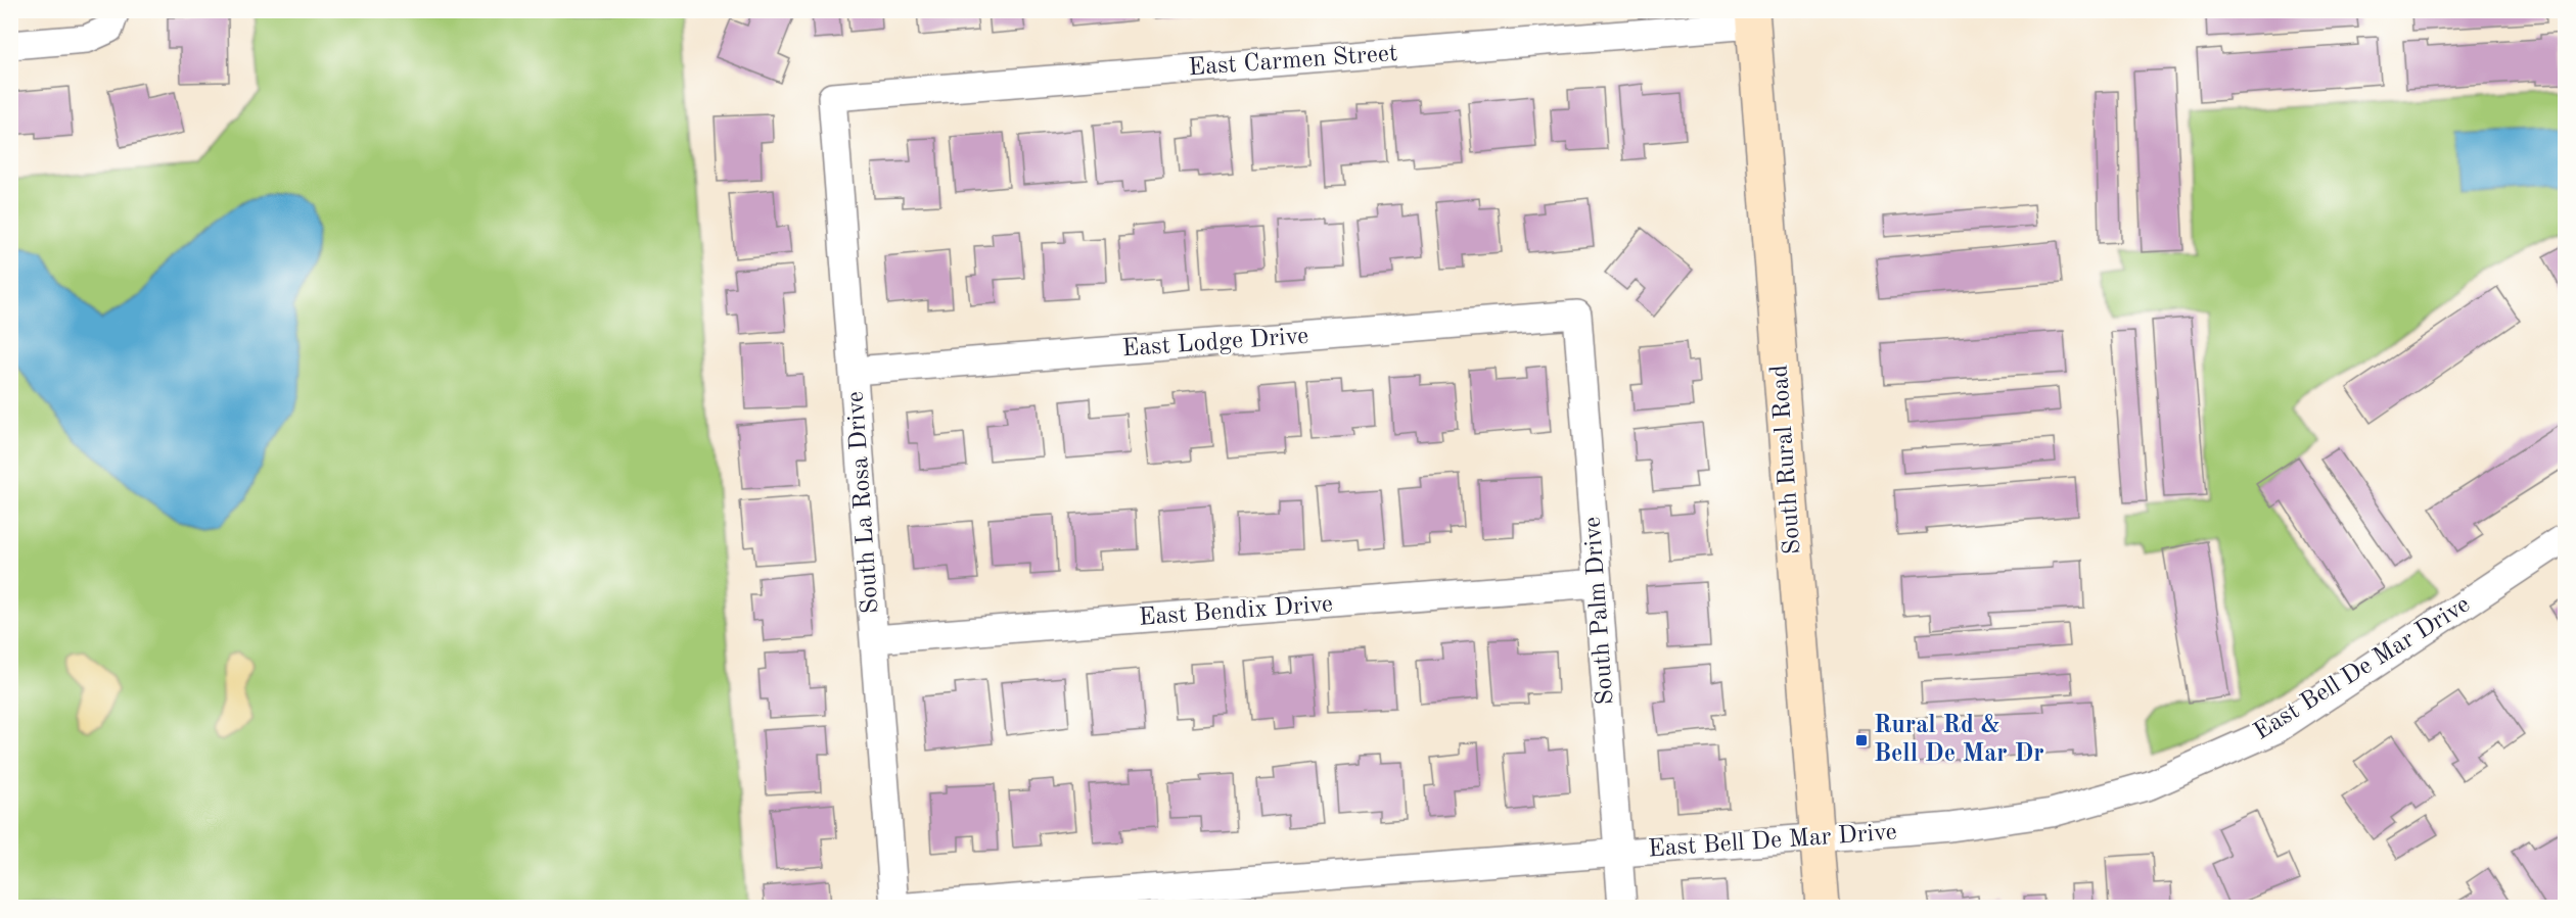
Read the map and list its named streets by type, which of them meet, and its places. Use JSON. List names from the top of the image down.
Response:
{
  "streets": {
    "main road": ["South Rural Road"],
    "street": [
      "East Carmen Street",
      "East Lodge Drive",
      "South La Rosa Drive",
      "South Palm Drive",
      "East Bendix Drive",
      "East Bell De Mar Drive"
    ]
  },
  "crossings": [
    ["East Carmen Street", "South Rural Road"],
    ["East Carmen Street", "South La Rosa Drive"],
    ["East Lodge Drive", "South La Rosa Drive"],
    ["East Lodge Drive", "South Palm Drive"],
    ["South Rural Road", "East Bell De Mar Drive"],
    ["South La Rosa Drive", "East Bendix Drive"],
    ["South Palm Drive", "East Bendix Drive"],
    ["South Palm Drive", "East Bell De Mar Drive"]
  ],
  "places": {
    "transit": ["Rural Rd & Bell De Mar Dr"]
  }
}
